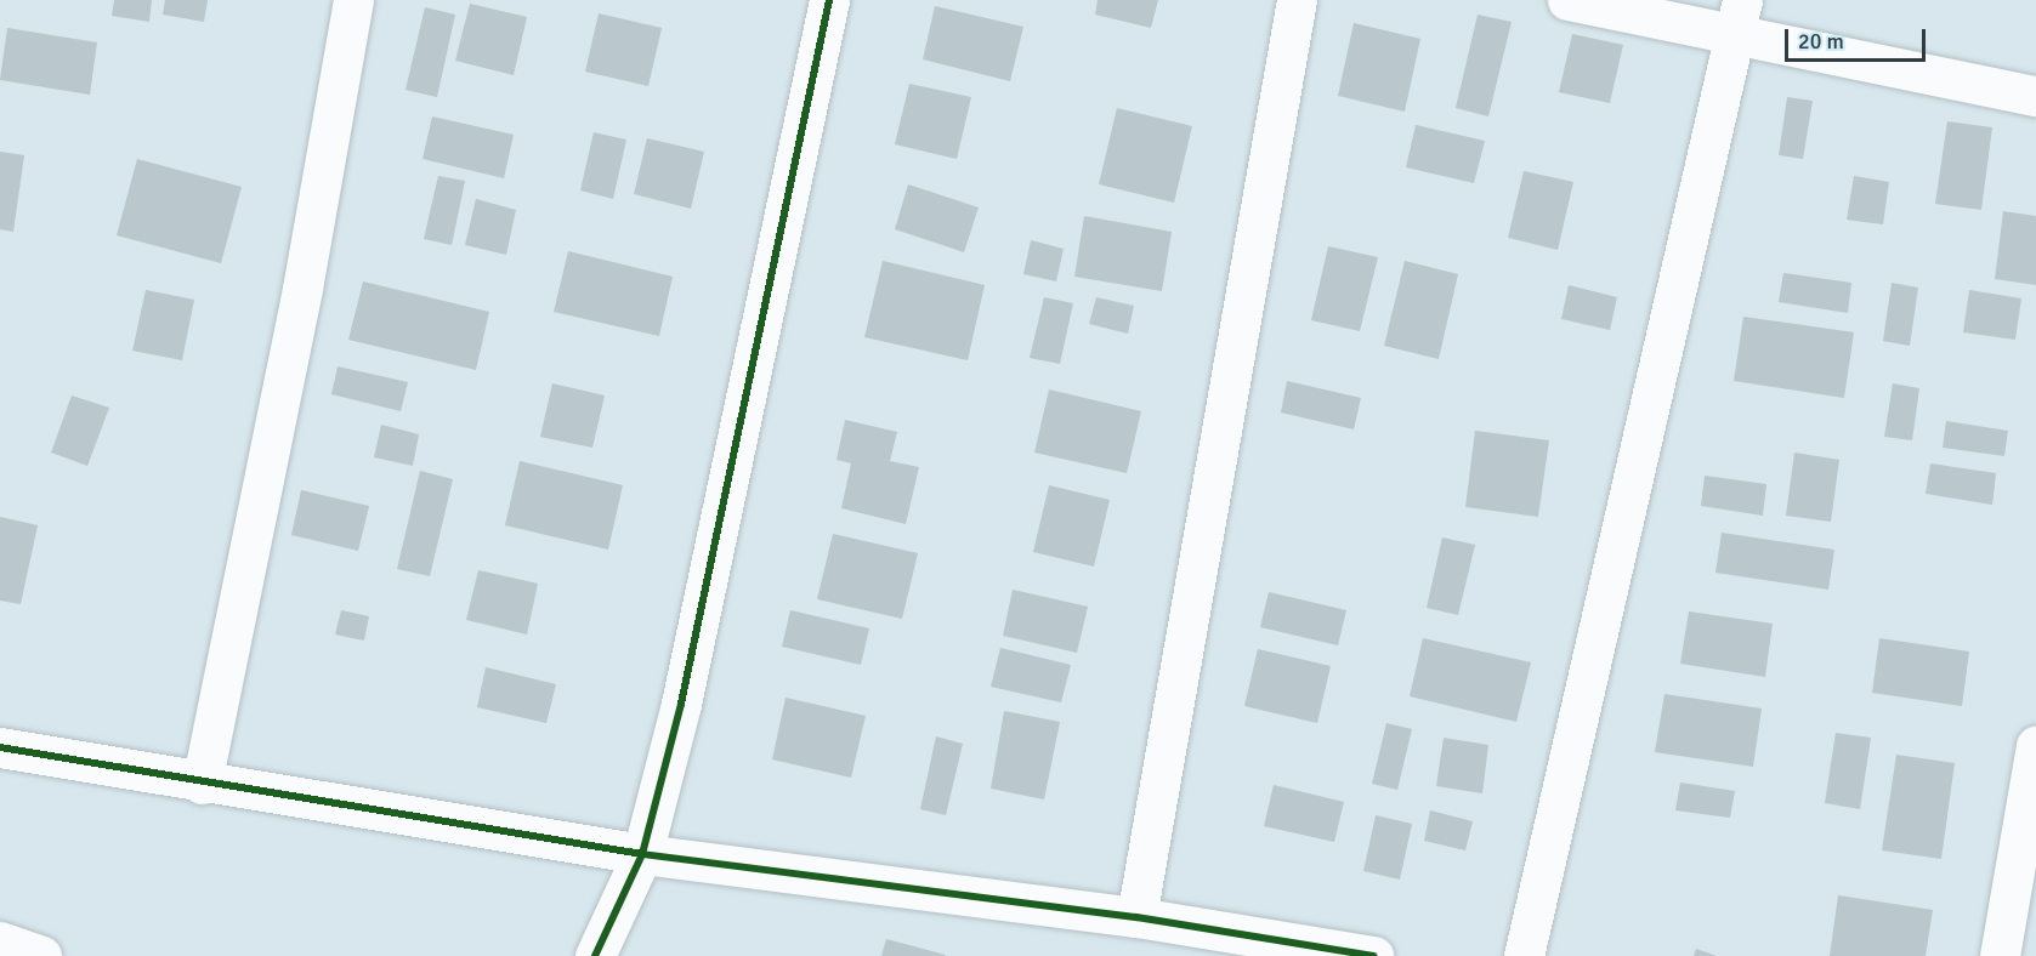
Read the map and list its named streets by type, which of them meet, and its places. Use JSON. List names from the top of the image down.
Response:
{
  "scale_bar": "20 m"
}
